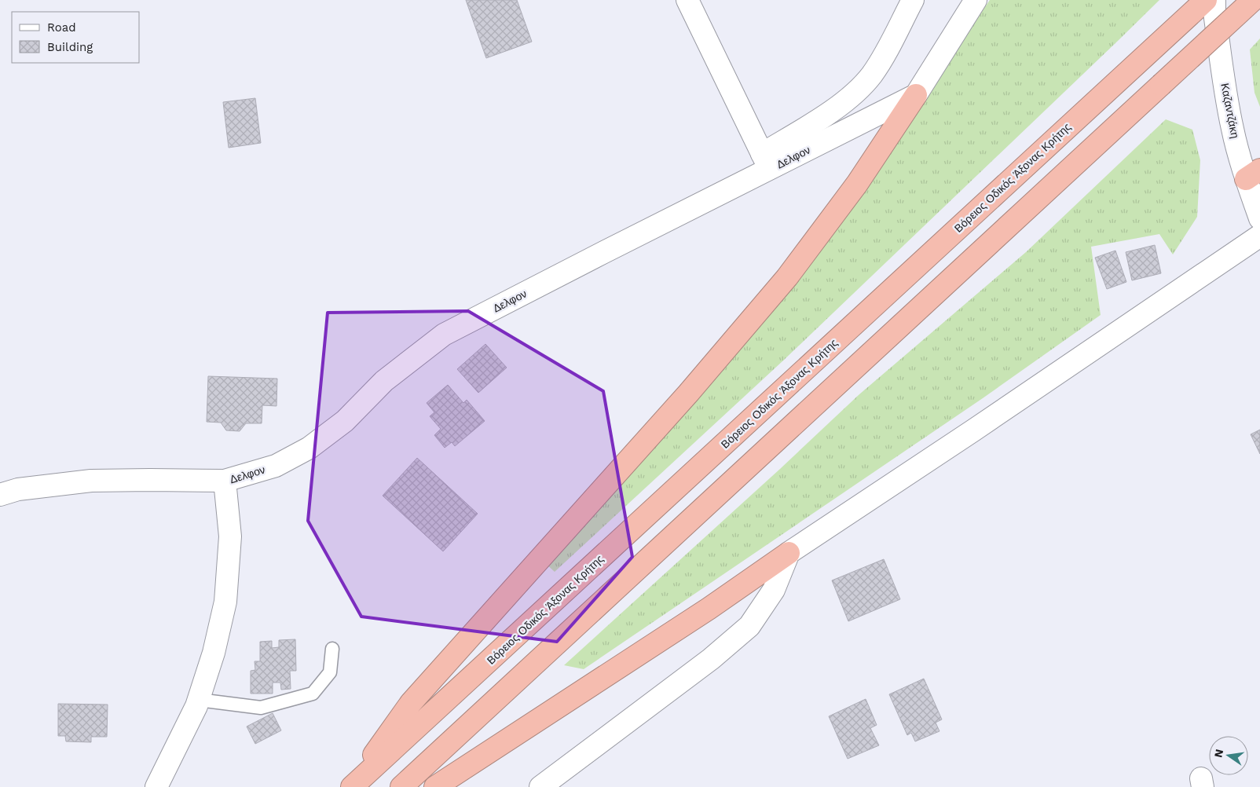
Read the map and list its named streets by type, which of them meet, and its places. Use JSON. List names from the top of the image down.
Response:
{
  "streets": {
    "highway": ["Βόρειος Οδικός Άξονας Κρήτης"],
    "main road": ["Καζαντζάκη", "Δελφον"]
  },
  "legend": ["Road", "Building"],
  "north": "left"
}
